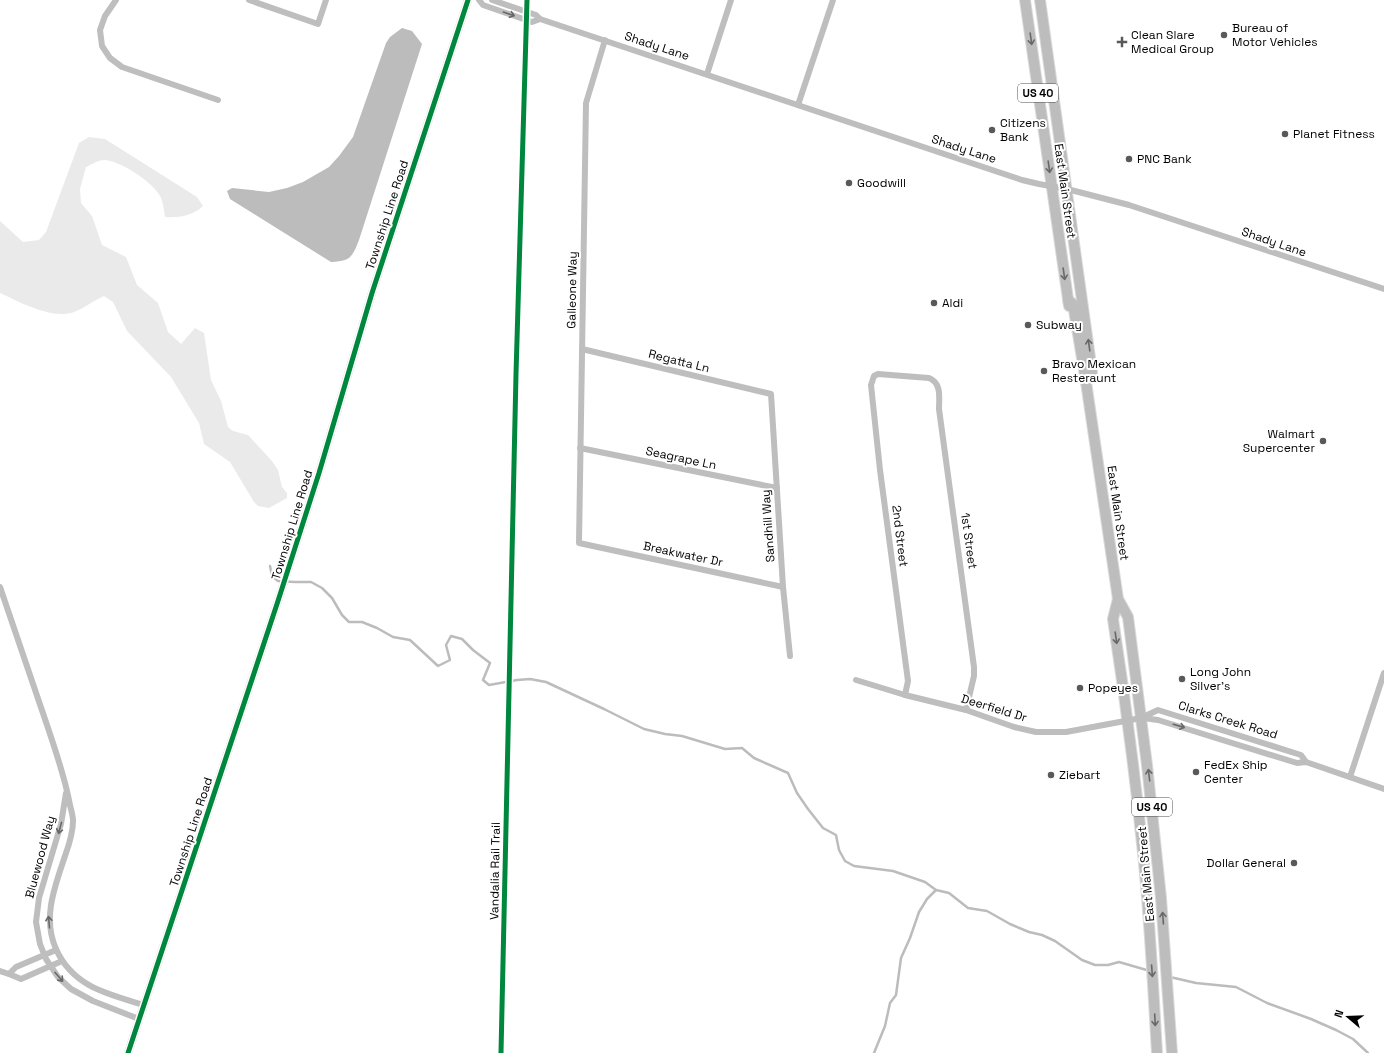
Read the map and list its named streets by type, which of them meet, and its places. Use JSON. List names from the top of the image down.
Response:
{
  "streets": {
    "main road": ["US 40", "East Main Street"],
    "street": [
      "Shady Lane",
      "Township Line Road",
      "Galleone Way",
      "Regatta Ln",
      "Seagrape Ln",
      "Sandhill Way",
      "2nd Street",
      "1st Street",
      "Breakwater Dr",
      "Deerfield Dr",
      "Clarks Creek Road",
      "Bluewood Way"
    ],
    "cycle path": ["Vandalia Rail Trail"]
  },
  "crossings": [
    ["Shady Lane", "East Main Street"],
    ["Shady Lane", "Galleone Way"],
    ["East Main Street", "Deerfield Dr"],
    ["East Main Street", "Clarks Creek Road"],
    ["Township Line Road", "Bluewood Way"],
    ["Galleone Way", "Regatta Ln"],
    ["Galleone Way", "Seagrape Ln"],
    ["Galleone Way", "Breakwater Dr"],
    ["Regatta Ln", "Sandhill Way"],
    ["Seagrape Ln", "Sandhill Way"],
    ["Sandhill Way", "Breakwater Dr"],
    ["2nd Street", "1st Street"],
    ["2nd Street", "Deerfield Dr"],
    ["1st Street", "Deerfield Dr"],
    ["Deerfield Dr", "Clarks Creek Road"]
  ],
  "places": {
    "other": [
      "Bureau of Motor Vehicles",
      "Citizens Bank",
      "Planet Fitness",
      "PNC Bank",
      "Goodwill",
      "Aldi",
      "Subway",
      "Bravo Mexican Resteraunt",
      "Walmart Supercenter",
      "Long John Silver's",
      "Popeyes",
      "FedEx Ship Center",
      "Ziebart",
      "Dollar General"
    ],
    "health": ["Clean Slare Medical Group"]
  },
  "north": "left"
}
